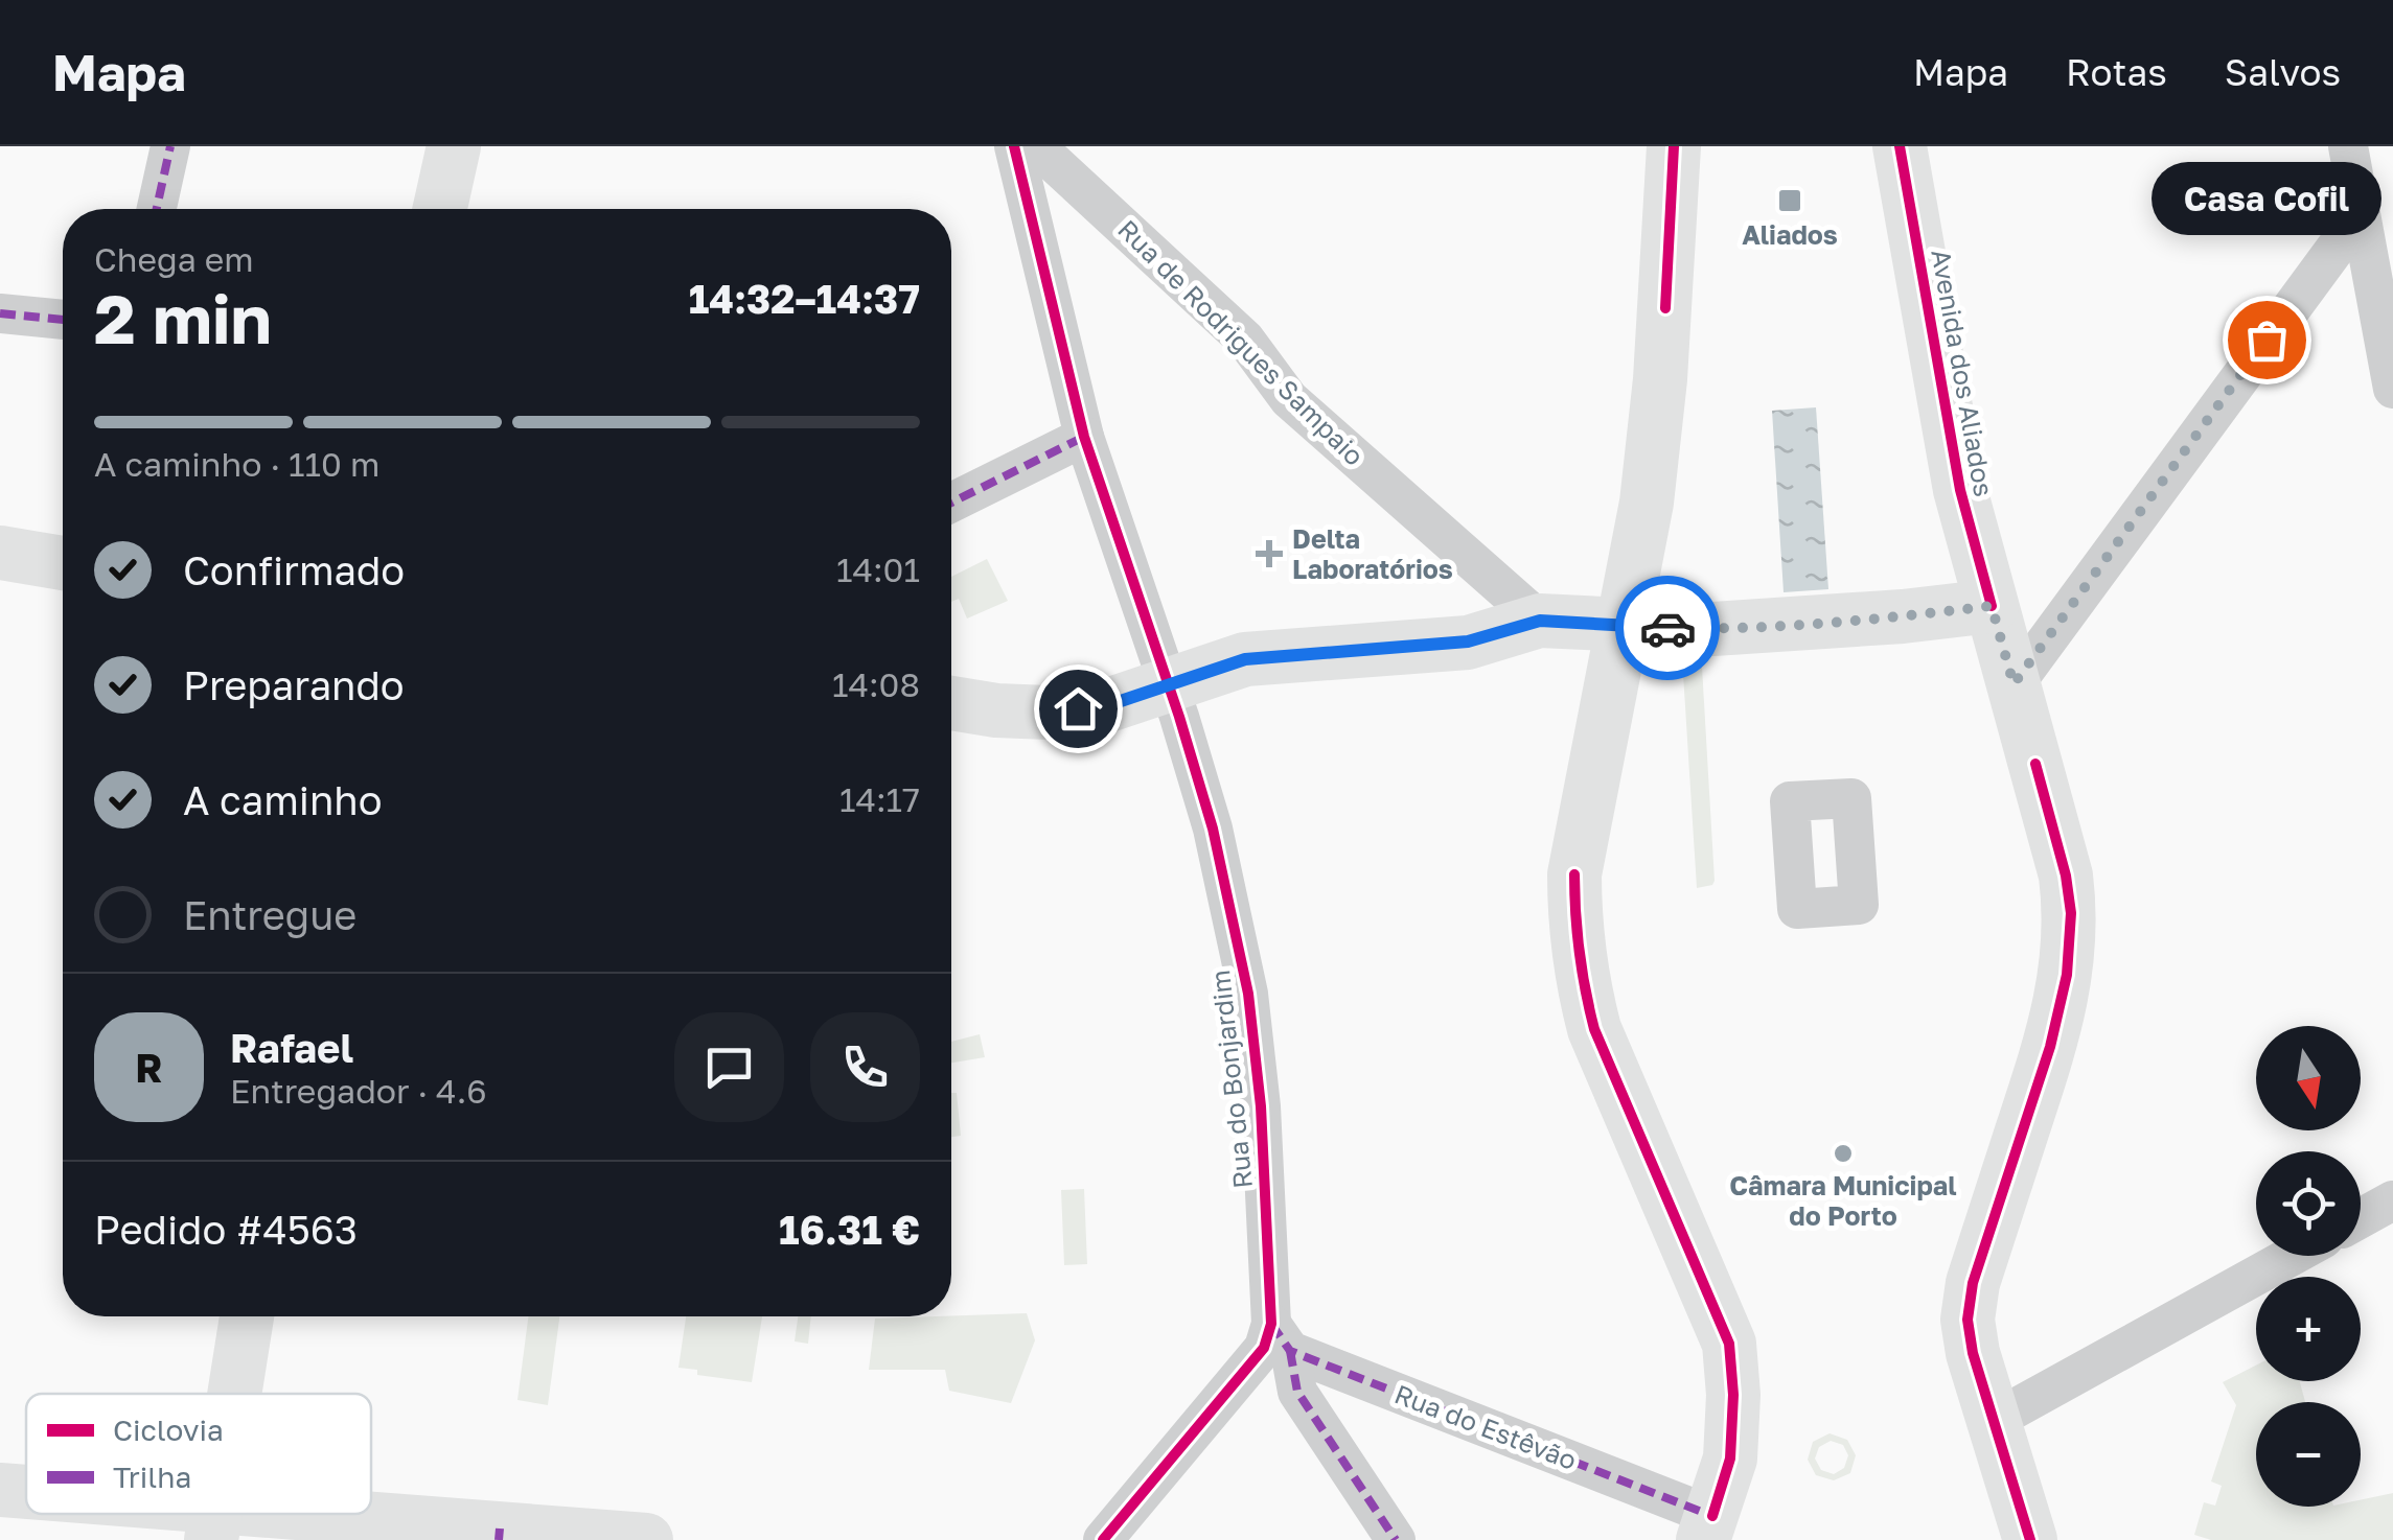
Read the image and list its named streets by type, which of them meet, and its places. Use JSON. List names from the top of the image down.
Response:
{
  "streets": {
    "main road": ["Avenida dos Aliados"],
    "street": ["Rua de Rodrigues Sampaio", "Rua do Bonjardim", "Rua do Estêvão"]
  },
  "crossings": [
    ["Rua do Bonjardim", "Rua do Estêvão"]
  ],
  "places": {
    "transit": ["Aliados"],
    "other": ["Casa Cofil", "Câmara Municipal do Porto"],
    "health": ["Delta Laboratórios"]
  },
  "legend": ["Ciclovia", "Trilha"],
  "north": "bottom",
  "page": {
    "header": "Mapa",
    "nav": ["Mapa", "Rotas", "Salvos"],
    "bubble": "Casa Cofil",
    "heading": ["2 min", "Chega em", "14:32–14:37"],
    "panel": [
      "Rafael",
      "Entregador · 4.6",
      "Pedido #4563",
      "16.31 €"
    ],
    "bar": "A caminho · 110 m",
    "list": [
      ["Confirmado", "14:01"],
      ["Preparando", "14:08"],
      ["A caminho", "14:17"],
      "Entregue"
    ],
    "round": "R",
    "map_buttons": ["+", "−"]
  }
}
